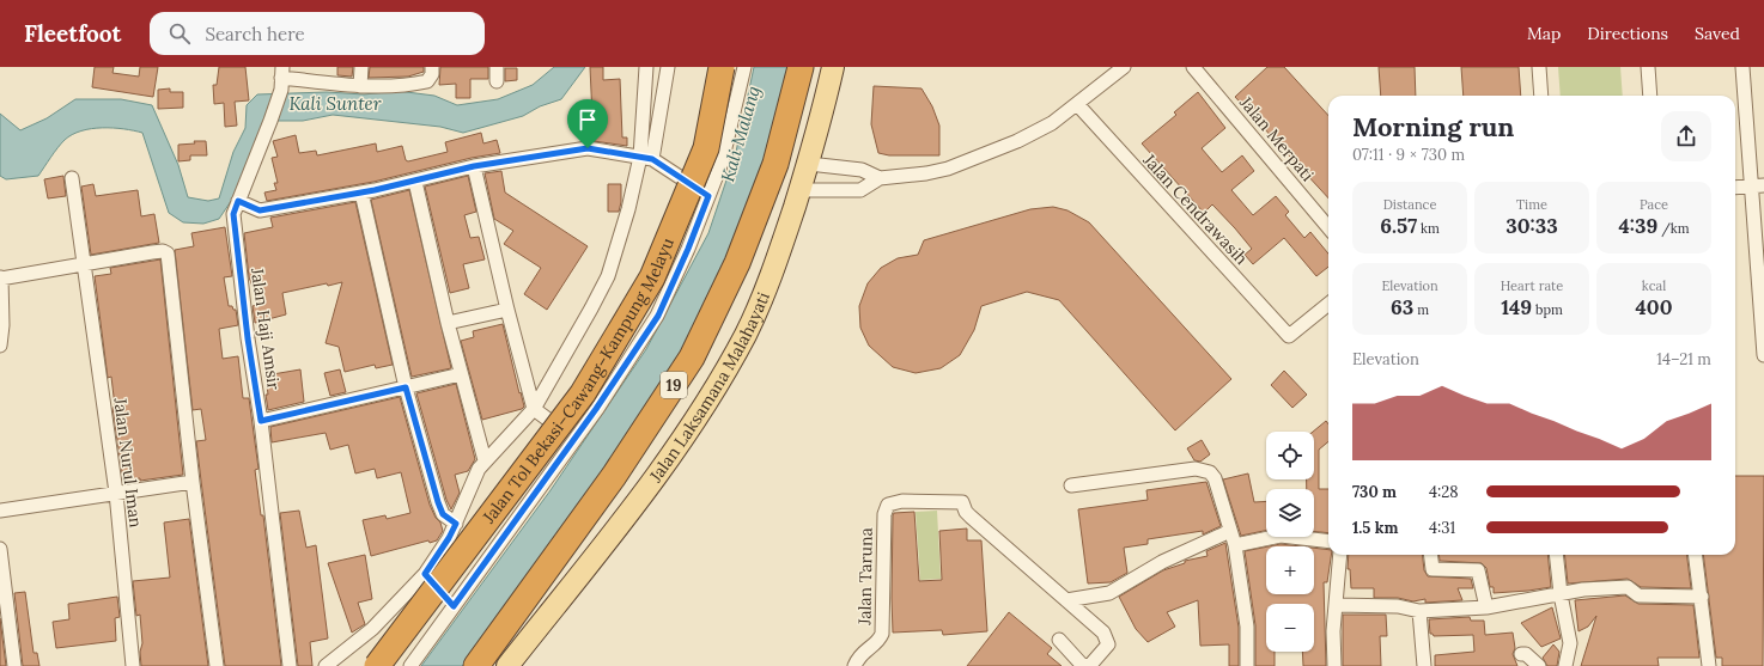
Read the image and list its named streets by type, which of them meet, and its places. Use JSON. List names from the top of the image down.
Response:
{
  "streets": {
    "highway": ["Jalan Tol Bekasi–Cawang–Kampung Melayu", "19"],
    "main road": ["Jalan Laksamana Malahayati"],
    "street": [
      "Jalan Merpati",
      "Jalan Cendrawasih",
      "Jalan Haji Amsir",
      "Jalan Nurul Iman",
      "Jalan Taruna"
    ]
  },
  "water": ["Kali Sunter", "Kali Malang"],
  "page": {
    "header": "Fleetfoot",
    "search": "Search here",
    "nav": ["Map", "Directions", "Saved"],
    "heading": ["Morning run", "07:11 · 9 × 730 m"],
    "stats": [
      ["Distance", "6.57 km"],
      ["Time", "30:33"],
      ["Pace", "4:39 /km"],
      ["Elevation", "63 m"],
      ["Heart rate", "149 bpm"],
      ["kcal", "400"]
    ],
    "chart": ["Elevation", "14–21 m"],
    "map_buttons": ["+", "−"],
    "list": [
      {
        "name": "730 m",
        "note": "4:28"
      },
      {
        "name": "1.5 km",
        "note": "4:31"
      }
    ]
  }
}
